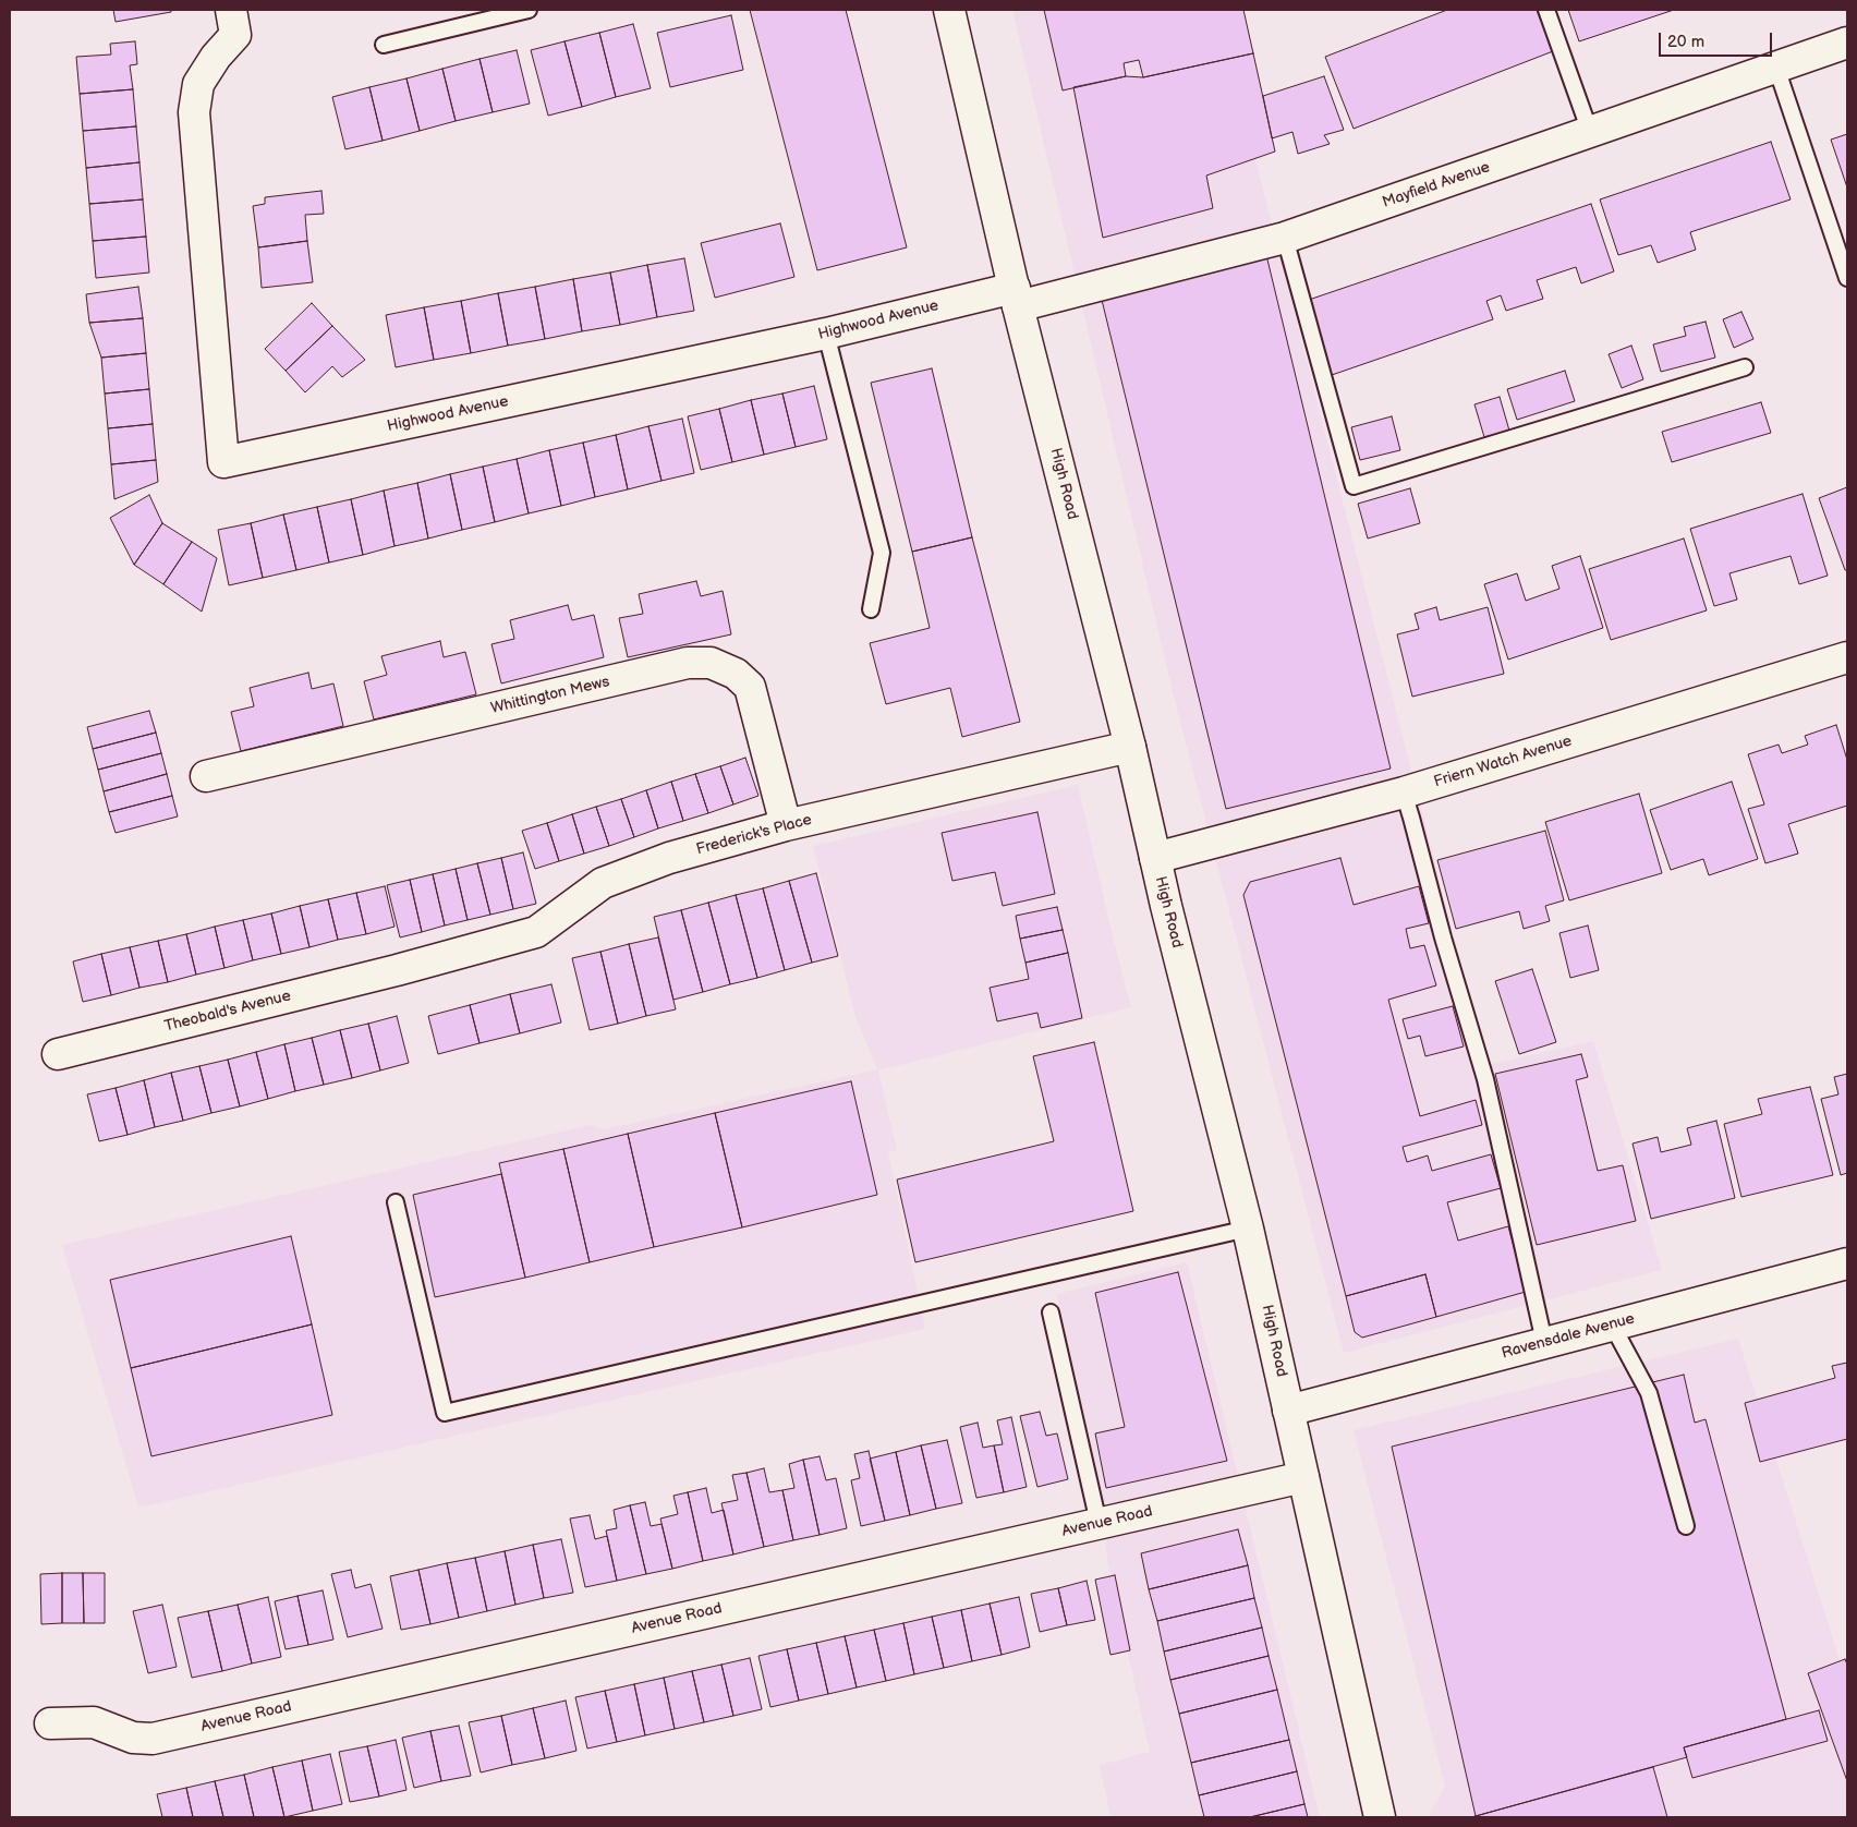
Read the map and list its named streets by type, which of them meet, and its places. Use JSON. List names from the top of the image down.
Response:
{
  "streets": {
    "street": [
      "Mayfield Avenue",
      "Highwood Avenue",
      "High Road",
      "Whittington Mews",
      "Friern Watch Avenue",
      "Frederick's Place",
      "Theobald's Avenue",
      "Ravensdale Avenue",
      "Avenue Road"
    ]
  },
  "crossings": [
    ["Mayfield Avenue", "Highwood Avenue"],
    ["Mayfield Avenue", "High Road"],
    ["Highwood Avenue", "High Road"],
    ["High Road", "Friern Watch Avenue"],
    ["High Road", "Frederick's Place"],
    ["High Road", "Ravensdale Avenue"],
    ["High Road", "Avenue Road"],
    ["Whittington Mews", "Frederick's Place"],
    ["Frederick's Place", "Theobald's Avenue"]
  ],
  "scale_bar": "20 m"
}
